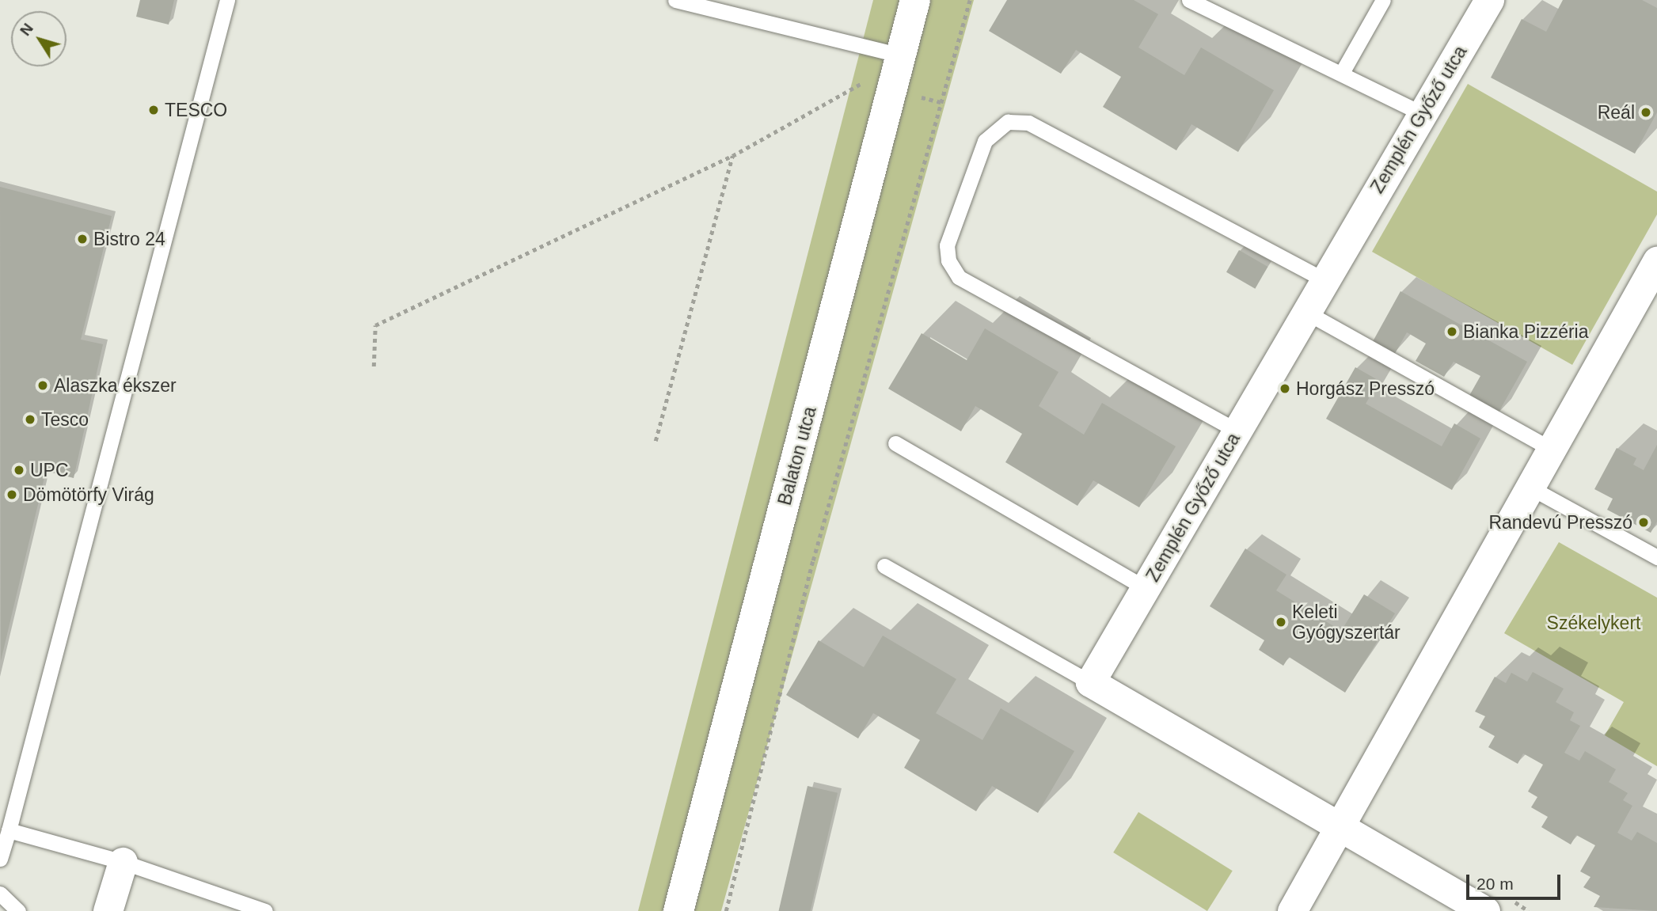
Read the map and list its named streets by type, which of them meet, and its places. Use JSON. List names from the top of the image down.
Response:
{
  "streets": {
    "street": ["Zemplén Győző utca", "Balaton utca"]
  },
  "parks": ["Székelykert"],
  "places": [
    "TESCO",
    "Reál",
    "Bistro 24",
    "Bianka Pizzéria",
    "Alaszka ékszer",
    "Horgász Presszó",
    "Tesco",
    "UPC",
    "Dömötörfy Virág",
    "Randevú Presszó",
    "Keleti Gyógyszertár"
  ],
  "scale_bar": "20 m",
  "north": "top left"
}
